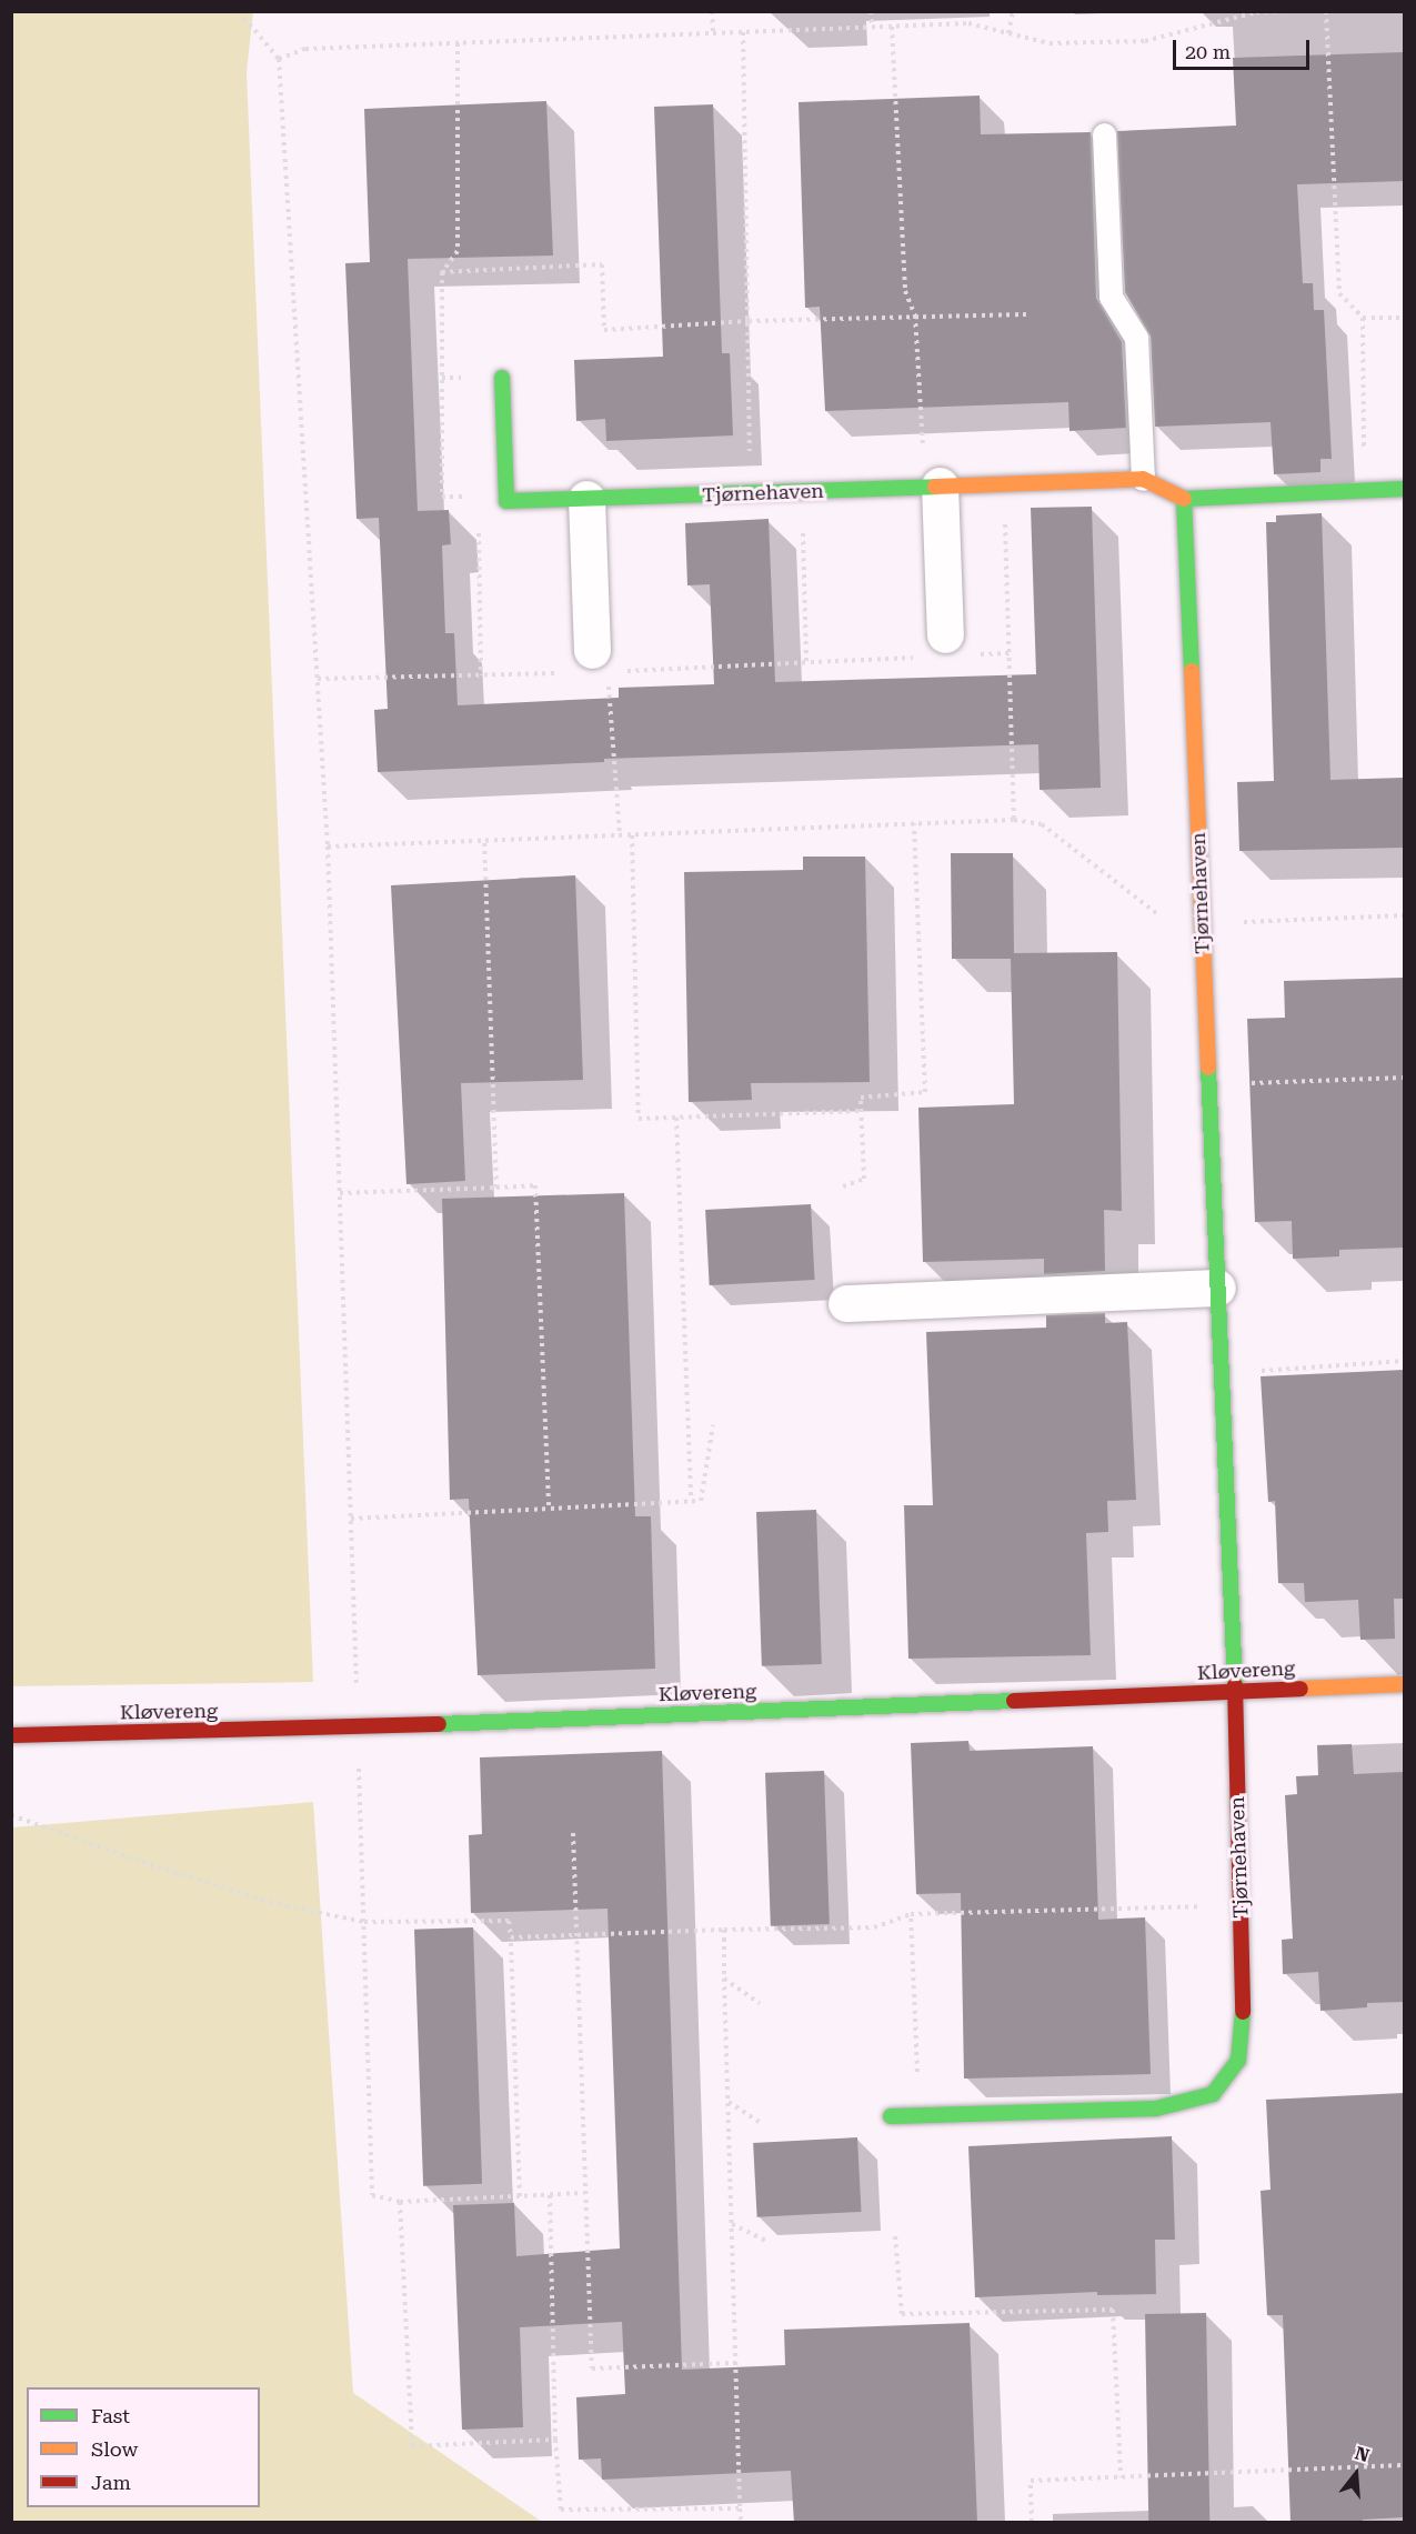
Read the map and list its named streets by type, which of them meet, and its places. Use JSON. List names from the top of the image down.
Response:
{
  "streets": {
    "street": ["Tjørnehaven", "Kløvereng"]
  },
  "crossings": [
    ["Tjørnehaven", "Kløvereng"]
  ],
  "legend": ["Fast", "Slow", "Jam"],
  "scale_bar": "20 m",
  "north": "top"
}
